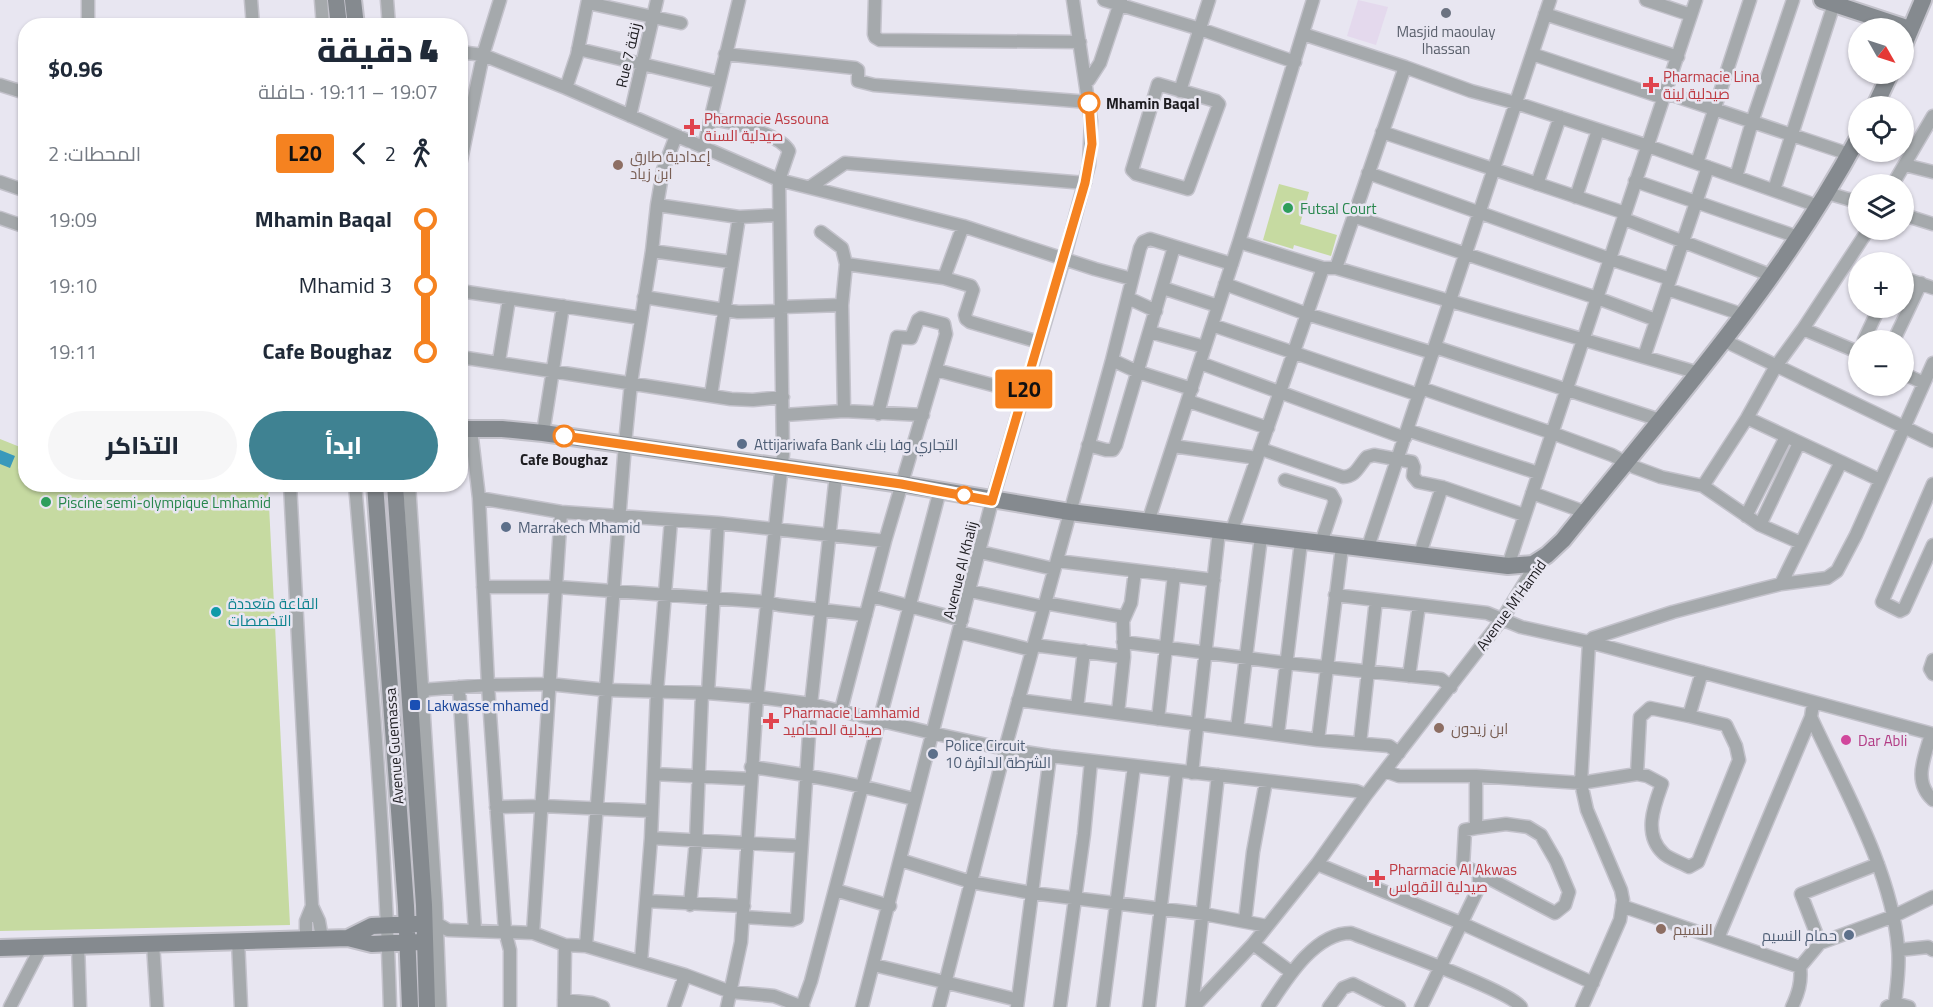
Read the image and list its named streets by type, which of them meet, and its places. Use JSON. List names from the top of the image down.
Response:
{
  "streets": {
    "street": [
      "Rue 7 زنقة",
      "Avenue Al Khalij",
      "Avenue M'Hamid",
      "Avenue Guemassa"
    ]
  },
  "places": {
    "other": [
      "Masjid maoulay lhassan",
      "Mhamin Baqal",
      "إعدادية طارق ابن زياد",
      "Futsal Court",
      "Cafe Boughaz",
      "Attijariwafa Bank التجاري وفا بنك",
      "Piscine semi-olympique Lmhamid",
      "Marrakech Mhamid",
      "القاعة متعددة التخصصات",
      "ابن زيدون",
      "Dar Abli",
      "Police Circuit 10 الشرطة الدائرة",
      "النسيم",
      "حمام النسيم"
    ],
    "health": [
      "Pharmacie Lina صيدلية لينة",
      "Pharmacie Assouna صيدلية السنة",
      "Pharmacie Lamhamid صيدلية المحاميد",
      "Pharmacie Al Akwas صيدلية الأقواس"
    ],
    "transit": ["Lakwasse mhamed"]
  },
  "lines": ["bus line L20"],
  "north": "bottom right",
  "page": {
    "on_map": "L20",
    "map_buttons": ["+", "−"],
    "heading": ["4 دقيقة", "19:07 – 19:11 · حافلة", "$0.96"],
    "legs": ["2", "L20", "المحطات: 2"],
    "list": [
      {
        "name": "Mhamin Baqal",
        "value": "19:09"
      },
      {
        "name": "Mhamid 3",
        "value": "19:10"
      },
      {
        "name": "Cafe Boughaz",
        "value": "19:11"
      }
    ],
    "buttons": ["ابدأ", "التذاكر"]
  }
}
